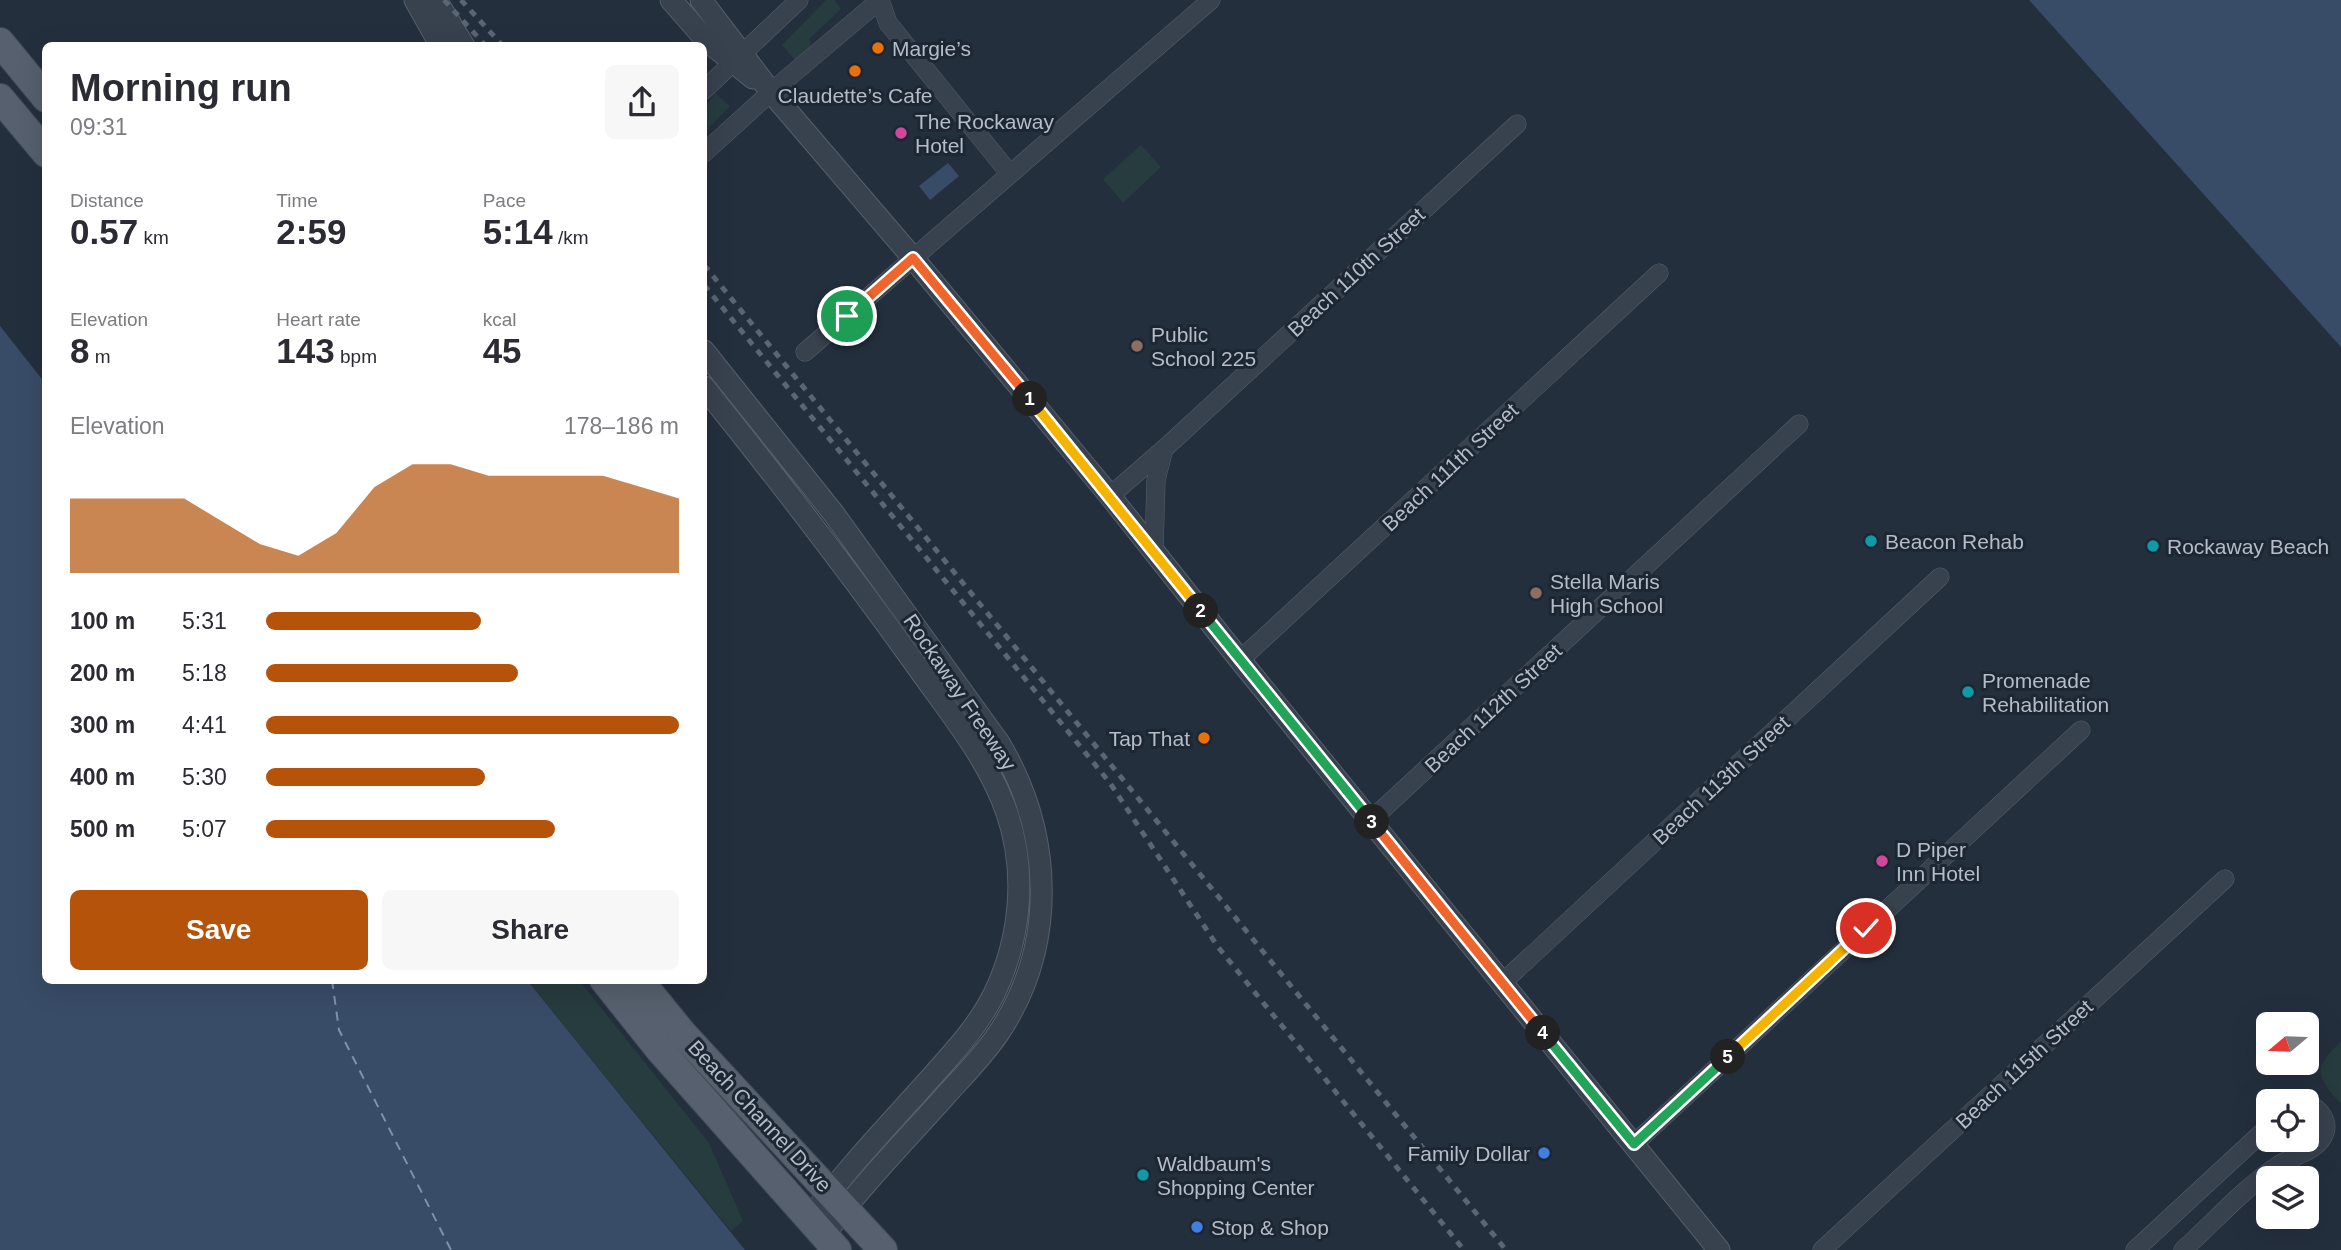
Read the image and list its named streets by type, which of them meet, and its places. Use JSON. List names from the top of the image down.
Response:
{
  "streets": {
    "main road": ["Beach Channel Drive"],
    "street": [
      "Beach 110th Street",
      "Beach 111th Street",
      "Rockaway Freeway",
      "Beach 112th Street",
      "Beach 113th Street",
      "Beach 115th Street"
    ]
  },
  "crossings": [
    ["Rockaway Freeway", "Beach Channel Drive"]
  ],
  "places": [
    "Margie’s",
    "Claudette’s Cafe",
    "The Rockaway Hotel",
    "Public School 225",
    "Beacon Rehab",
    "Rockaway Beach",
    "Stella Maris High School",
    "Promenade Rehabilitation",
    "Tap That",
    "D Piper Inn Hotel",
    "Family Dollar",
    "Waldbaum's Shopping Center",
    "Stop & Shop"
  ],
  "north": "left",
  "page": {
    "heading": ["Morning run", "09:31"],
    "stats": [
      ["Distance", "0.57 km"],
      ["Time", "2:59"],
      ["Pace", "5:14 /km"],
      ["Elevation", "8 m"],
      ["Heart rate", "143 bpm"],
      ["kcal", "45"]
    ],
    "pins": [
      "1",
      "2",
      "3",
      "4",
      "5"
    ],
    "chart": ["Elevation", "178–186 m"],
    "list": [
      {
        "name": "100 m",
        "note": "5:31"
      },
      {
        "name": "200 m",
        "note": "5:18"
      },
      {
        "name": "300 m",
        "note": "4:41"
      },
      {
        "name": "400 m",
        "note": "5:30"
      },
      {
        "name": "500 m",
        "note": "5:07"
      }
    ],
    "buttons": ["Save", "Share"]
  }
}
